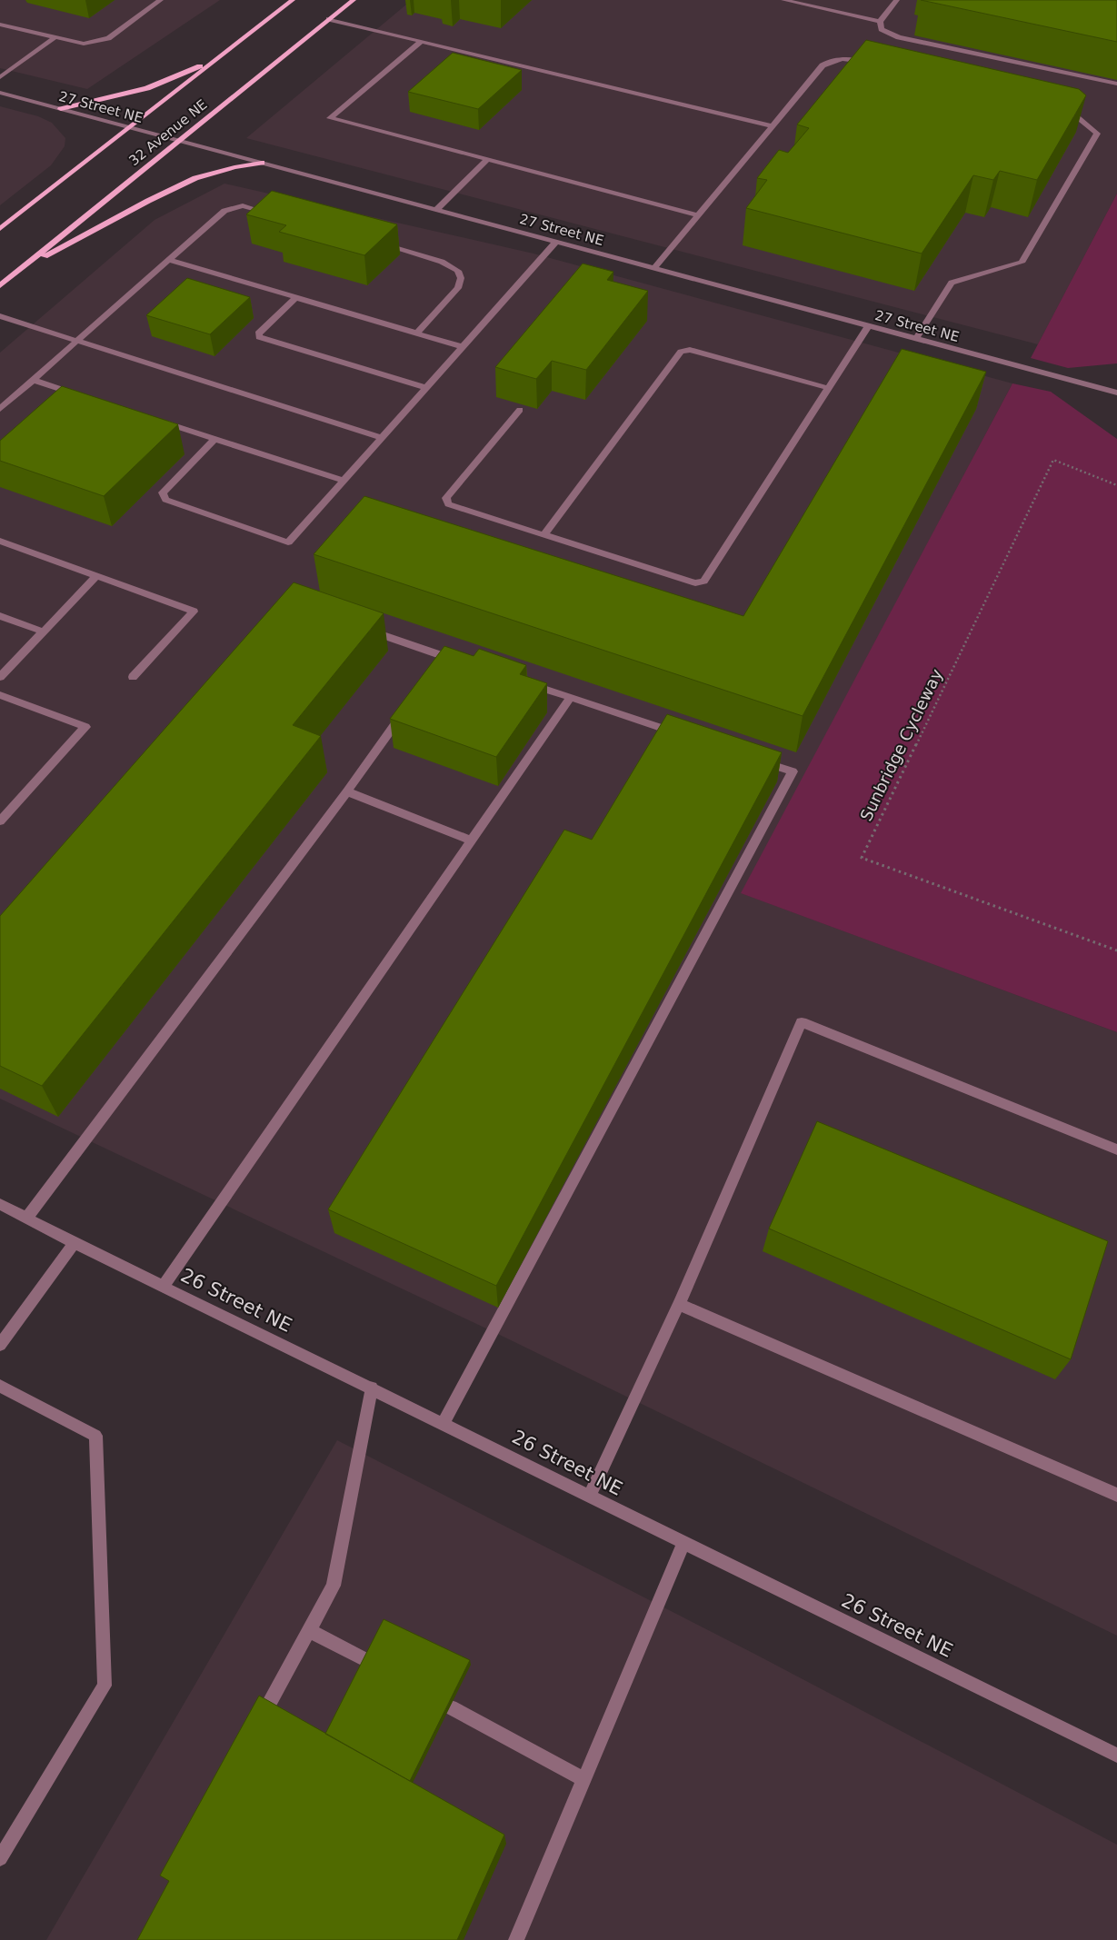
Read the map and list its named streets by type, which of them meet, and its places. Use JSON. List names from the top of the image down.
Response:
{
  "streets": {
    "main road": ["32 Avenue NE"],
    "street": ["27 Street NE", "26 Street NE"],
    "path": ["Sunbridge Cycleway"]
  },
  "crossings": [
    ["27 Street NE", "32 Avenue NE"]
  ]
}
